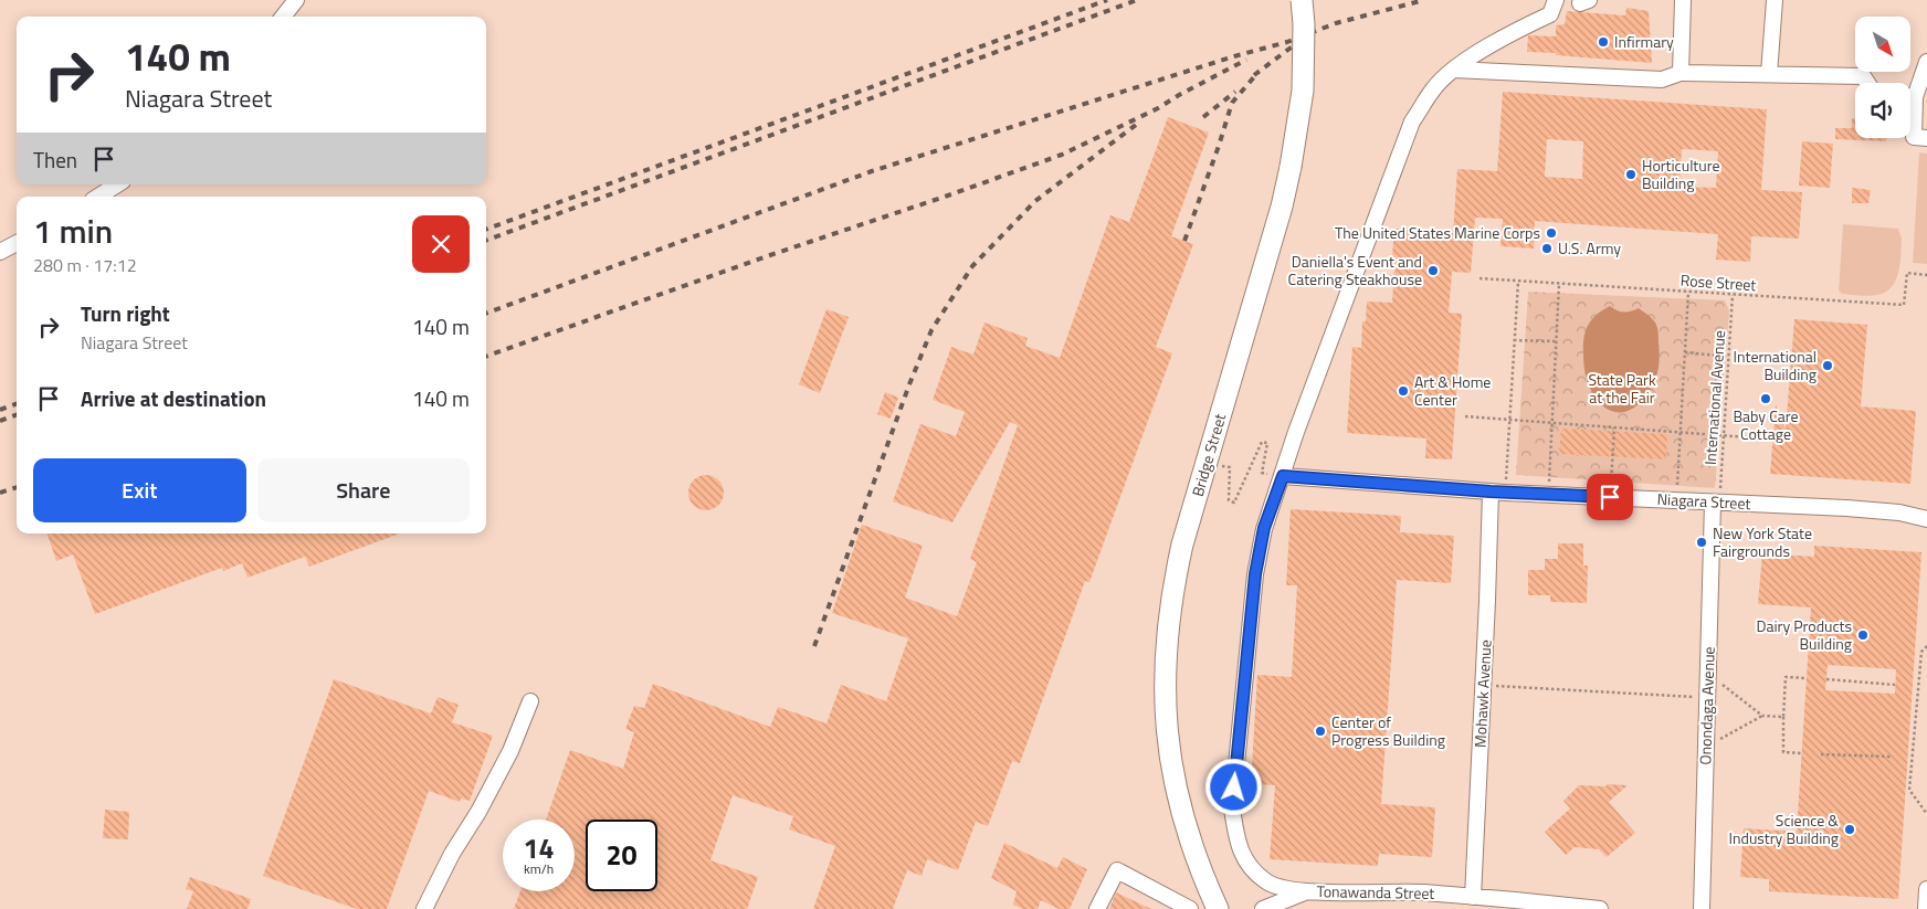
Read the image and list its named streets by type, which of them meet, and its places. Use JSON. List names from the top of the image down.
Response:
{
  "streets": {
    "main road": ["Bridge Street"],
    "lane": [
      "Niagara Street",
      "Mohawk Avenue",
      "Onondaga Avenue",
      "Tonawanda Street"
    ],
    "path": ["Rose Street", "International Avenue"]
  },
  "crossings": [
    ["Rose Street", "International Avenue"],
    ["International Avenue", "Niagara Street"],
    ["International Avenue", "Onondaga Avenue"],
    ["Niagara Street", "Mohawk Avenue"],
    ["Niagara Street", "Onondaga Avenue"],
    ["Niagara Street", "Tonawanda Street"],
    ["Mohawk Avenue", "Tonawanda Street"]
  ],
  "parks": ["State Park at the Fair"],
  "places": [
    "Infirmary",
    "Horticulture Building",
    "The United States Marine Corps",
    "U.S. Army",
    "Daniella's Event and Catering Steakhouse",
    "International Building",
    "Art & Home Center",
    "Baby Care Cottage",
    "New York State Fairgrounds",
    "Dairy Products Building",
    "Center of Progress Building",
    "Science & Industry Building"
  ],
  "north": "bottom right",
  "page": {
    "turn": ["140 m", "Niagara Street"],
    "then": "Then",
    "heading": ["1 min", "280 m · 17:12"],
    "list": [
      {
        "name": "Turn right",
        "note": "Niagara Street",
        "value": "140 m"
      },
      {
        "name": "Arrive at destination",
        "value": "140 m"
      }
    ],
    "buttons": ["Exit", "Share"],
    "speed": "14 km/h",
    "limit": "20"
  }
}
